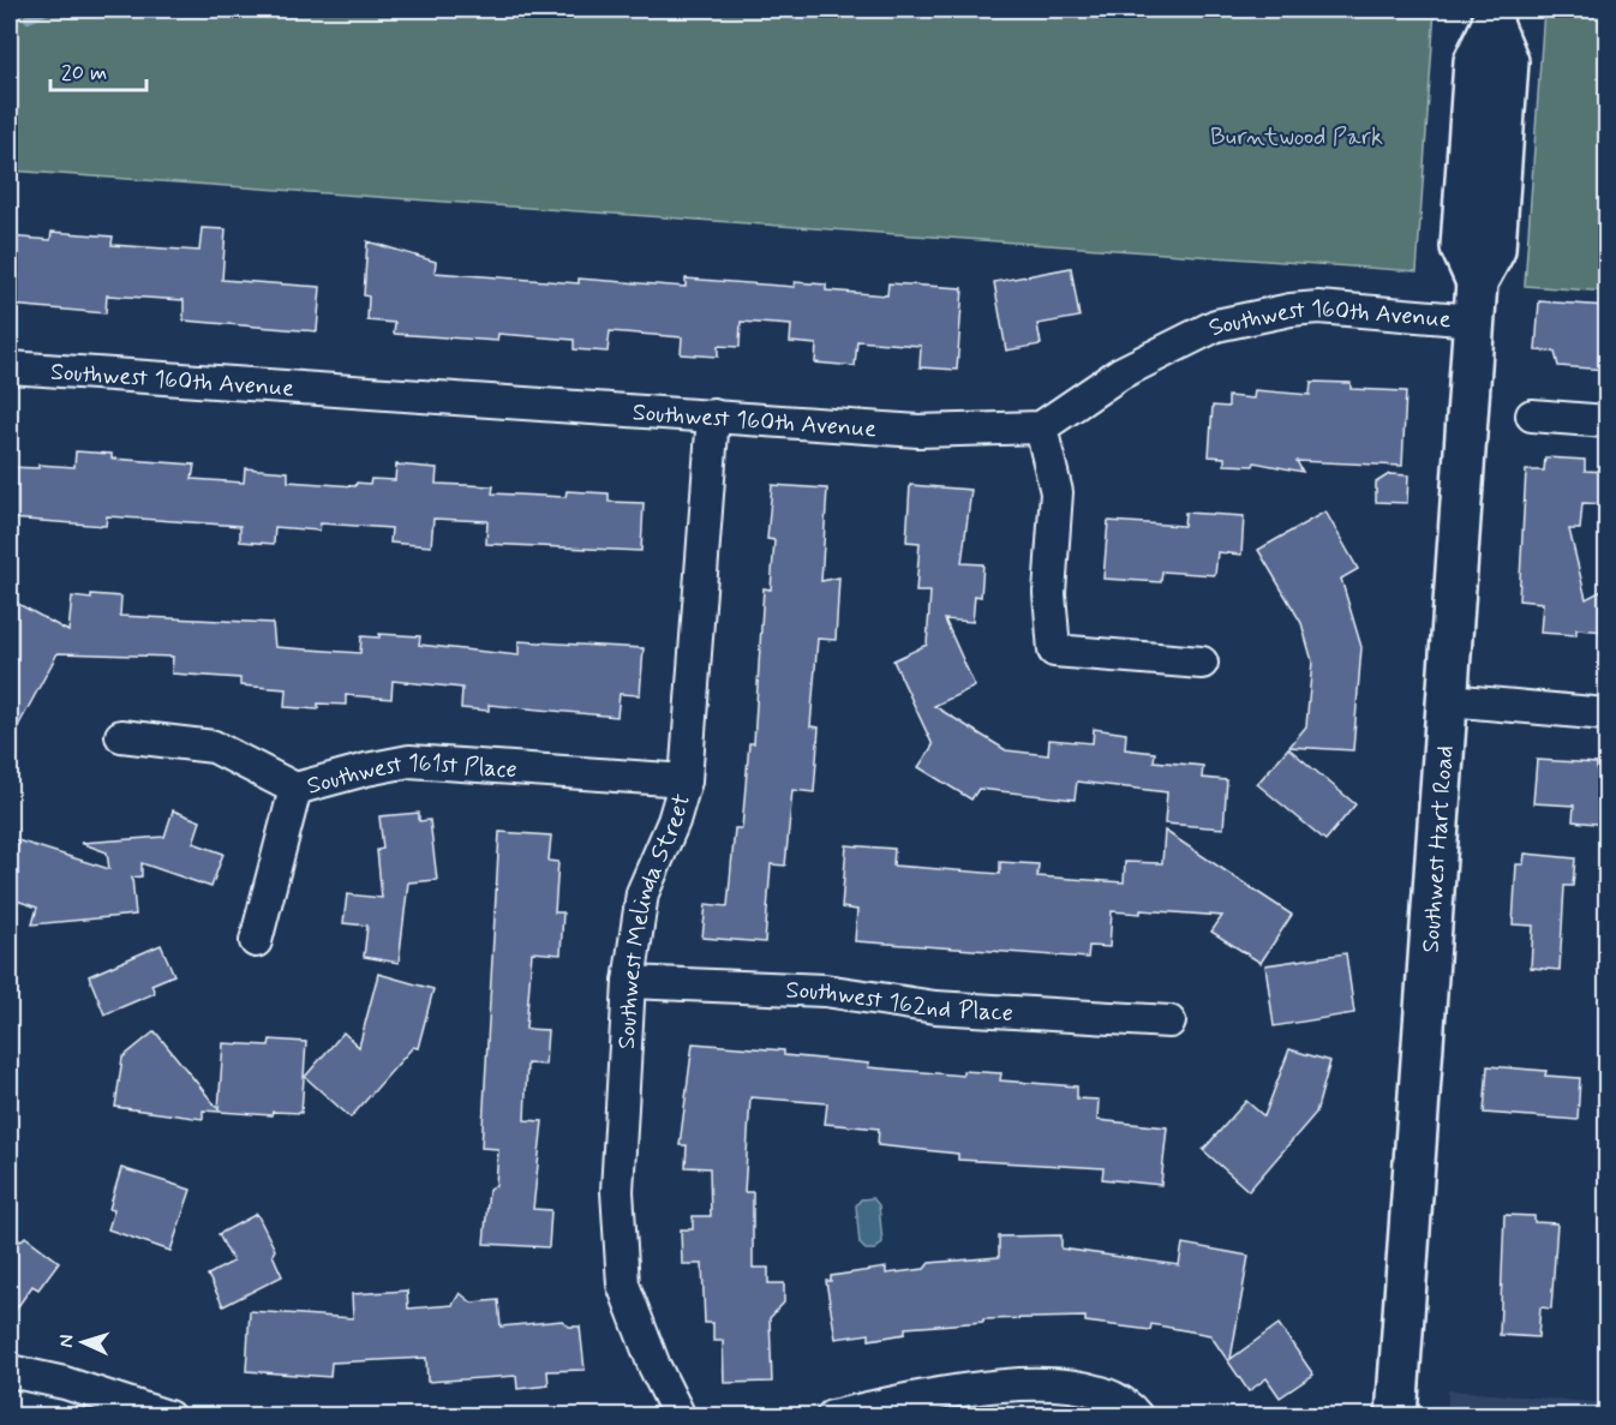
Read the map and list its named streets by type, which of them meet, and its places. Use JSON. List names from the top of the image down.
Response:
{
  "streets": {
    "main road": ["Southwest Hart Road"],
    "street": [
      "Southwest 160th Avenue",
      "Southwest 161st Place",
      "Southwest Melinda Street",
      "Southwest 162nd Place"
    ]
  },
  "crossings": [
    ["Southwest 160th Avenue", "Southwest Hart Road"],
    ["Southwest 160th Avenue", "Southwest Melinda Street"],
    ["Southwest 161st Place", "Southwest Melinda Street"],
    ["Southwest Melinda Street", "Southwest 162nd Place"]
  ],
  "parks": ["Burntwood Park"],
  "scale_bar": "20 m",
  "north": "left"
}
